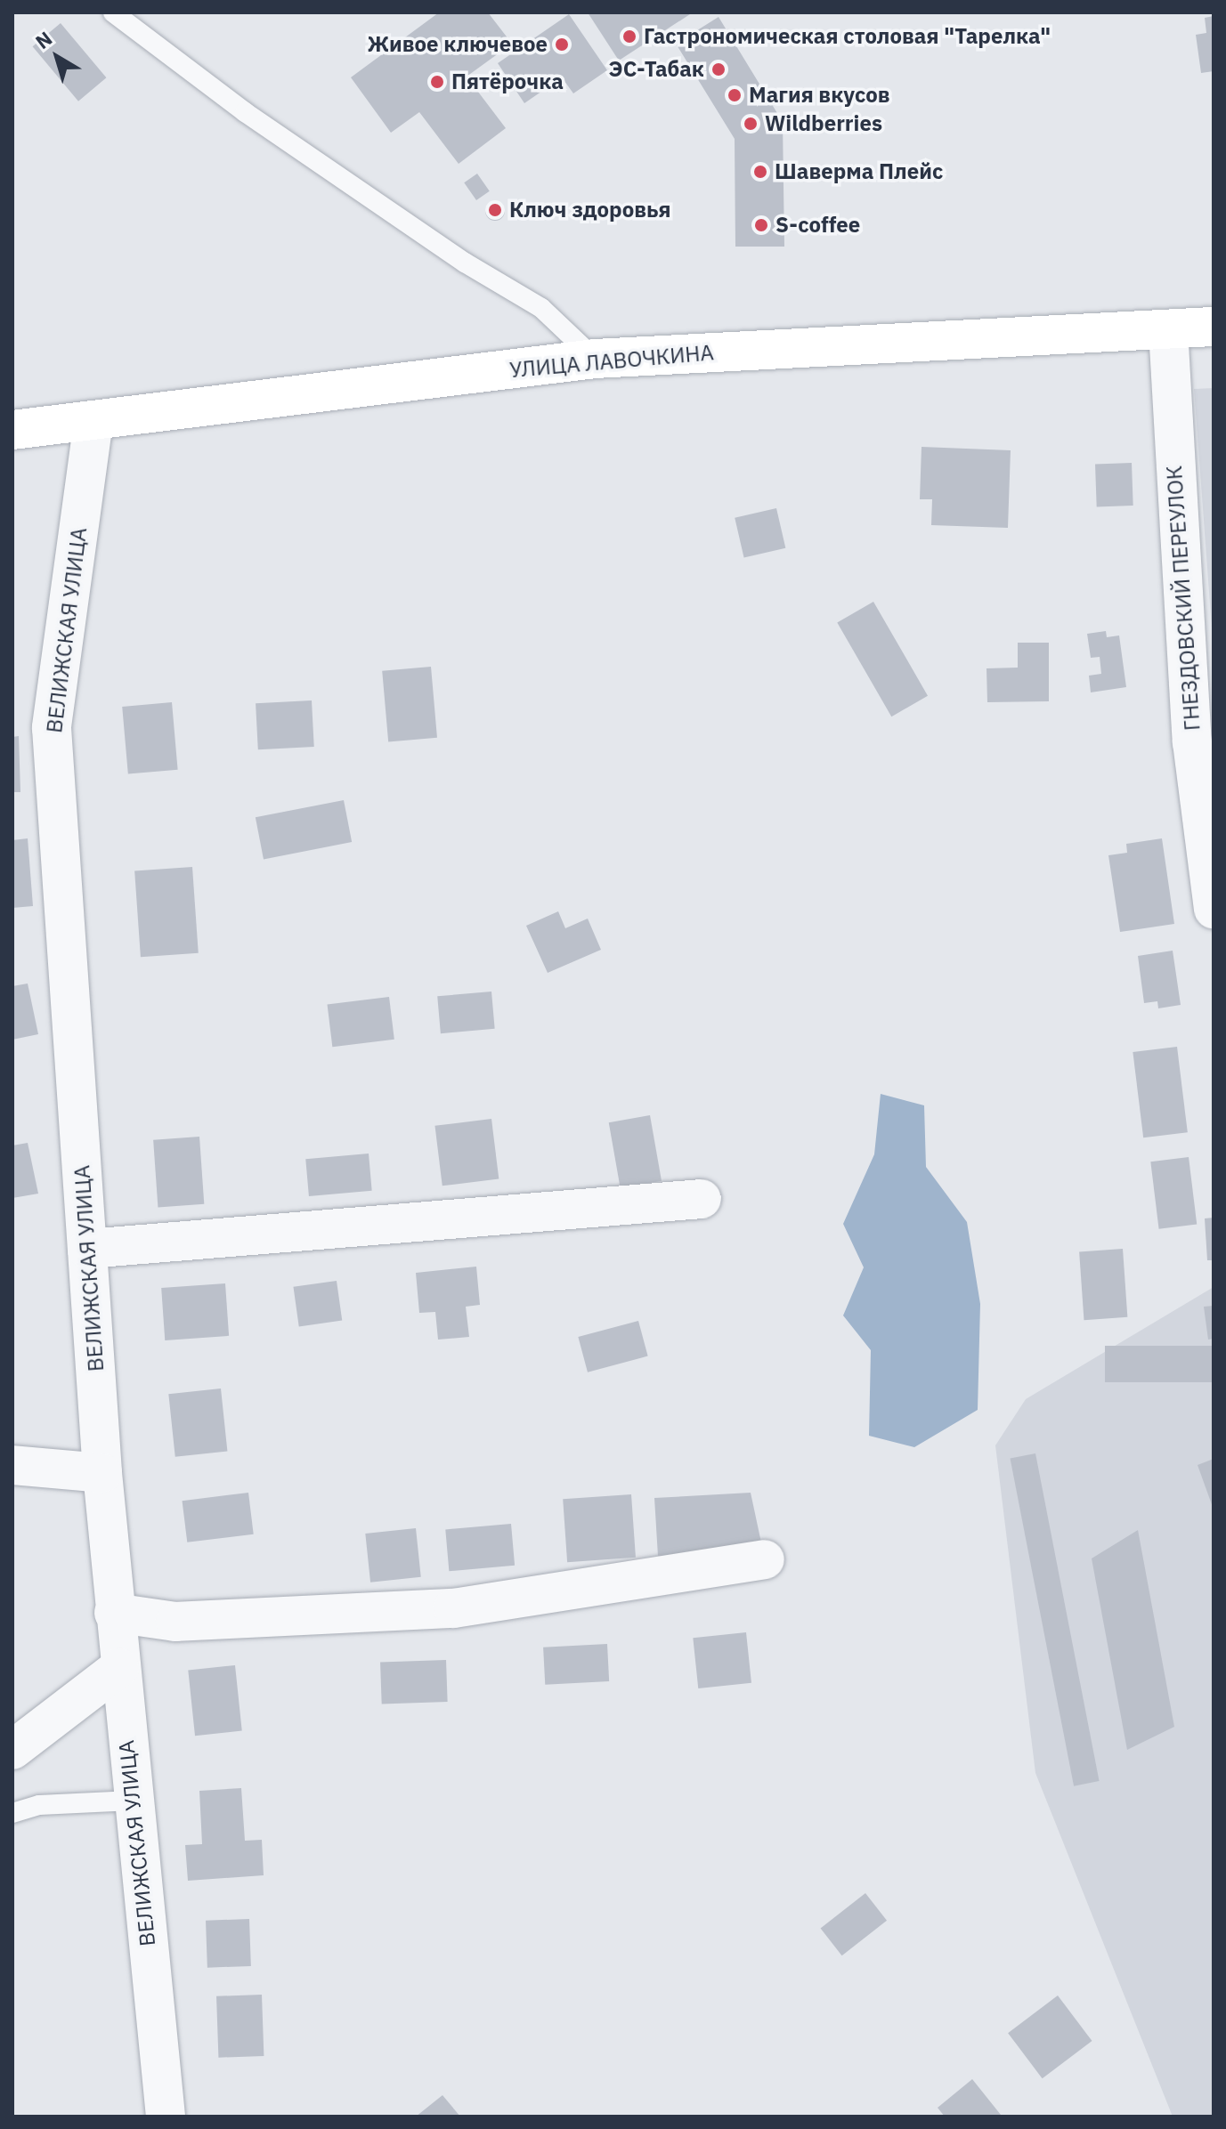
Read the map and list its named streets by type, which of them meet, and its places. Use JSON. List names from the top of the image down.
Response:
{
  "streets": {
    "main road": ["УЛИЦА ЛАВОЧКИНА"],
    "street": ["ГНЕЗДОВСКИЙ ПЕРЕУЛОК", "ВЕЛИЖСКАЯ УЛИЦА"]
  },
  "crossings": [
    ["УЛИЦА ЛАВОЧКИНА", "ГНЕЗДОВСКИЙ ПЕРЕУЛОК"],
    ["УЛИЦА ЛАВОЧКИНА", "ВЕЛИЖСКАЯ УЛИЦА"]
  ],
  "places": [
    "Гастрономическая столовая \"Тарелка\"",
    "Живое ключевое",
    "ЭС-Табак",
    "Пятёрочка",
    "Магия вкусов",
    "Wildberries",
    "Шаверма Плейс",
    "Ключ здоровья",
    "S-coffee"
  ],
  "north": "top left"
}
